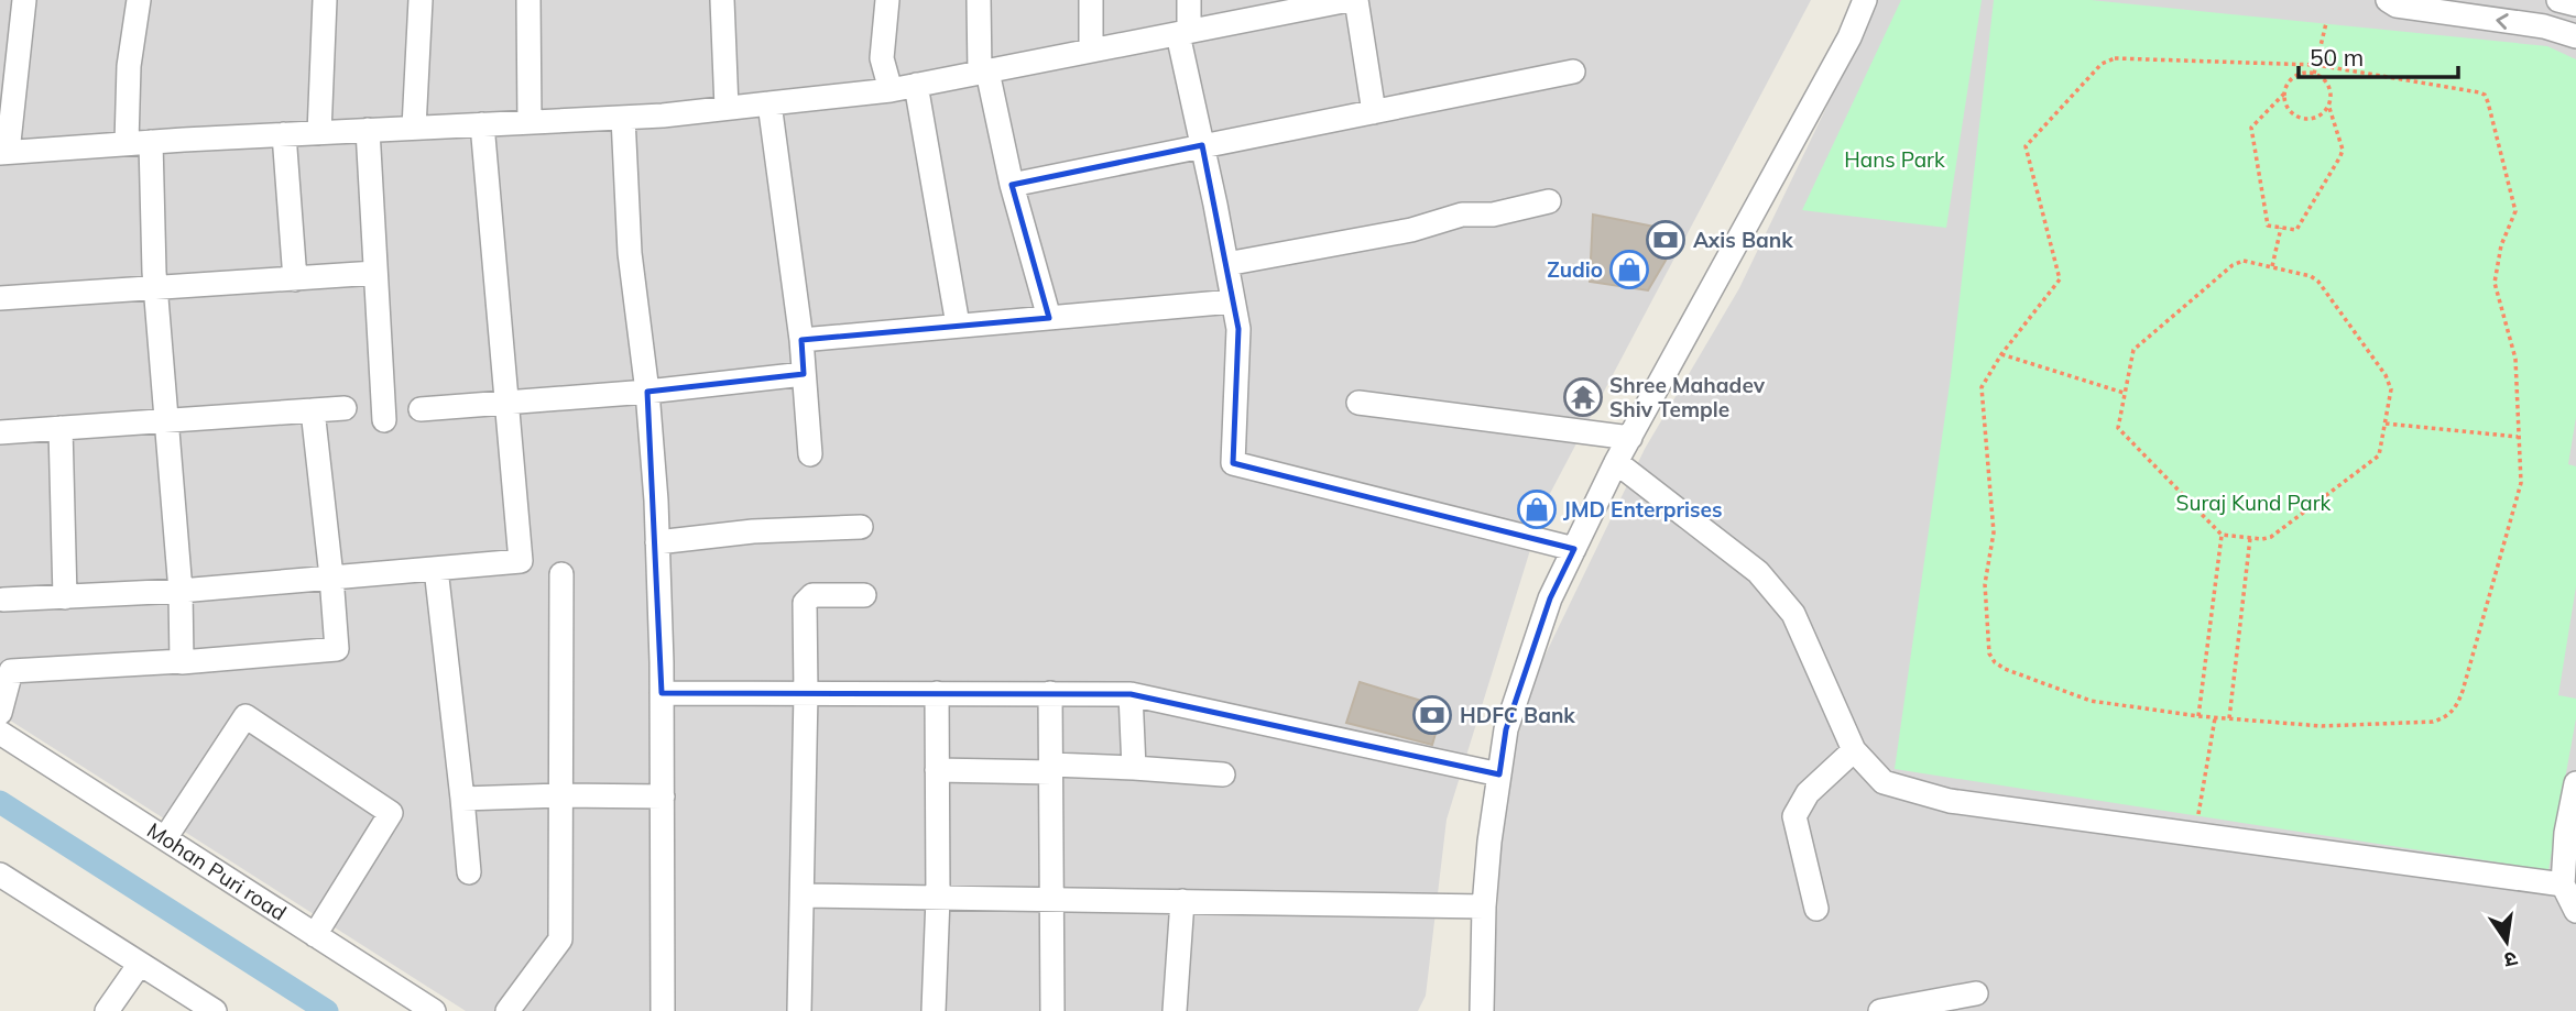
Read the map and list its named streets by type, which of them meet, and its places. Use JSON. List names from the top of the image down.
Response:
{
  "streets": {
    "street": ["Mohan Puri road"]
  },
  "parks": ["Hans Park", "Suraj Kund Park"],
  "places": {
    "bank": ["Axis Bank", "HDFC Bank"],
    "shop": ["Zudio", "JMD Enterprises"],
    "temple": ["Shree Mahadev Shiv Temple"]
  },
  "scale_bar": "50 m",
  "north": "bottom"
}
